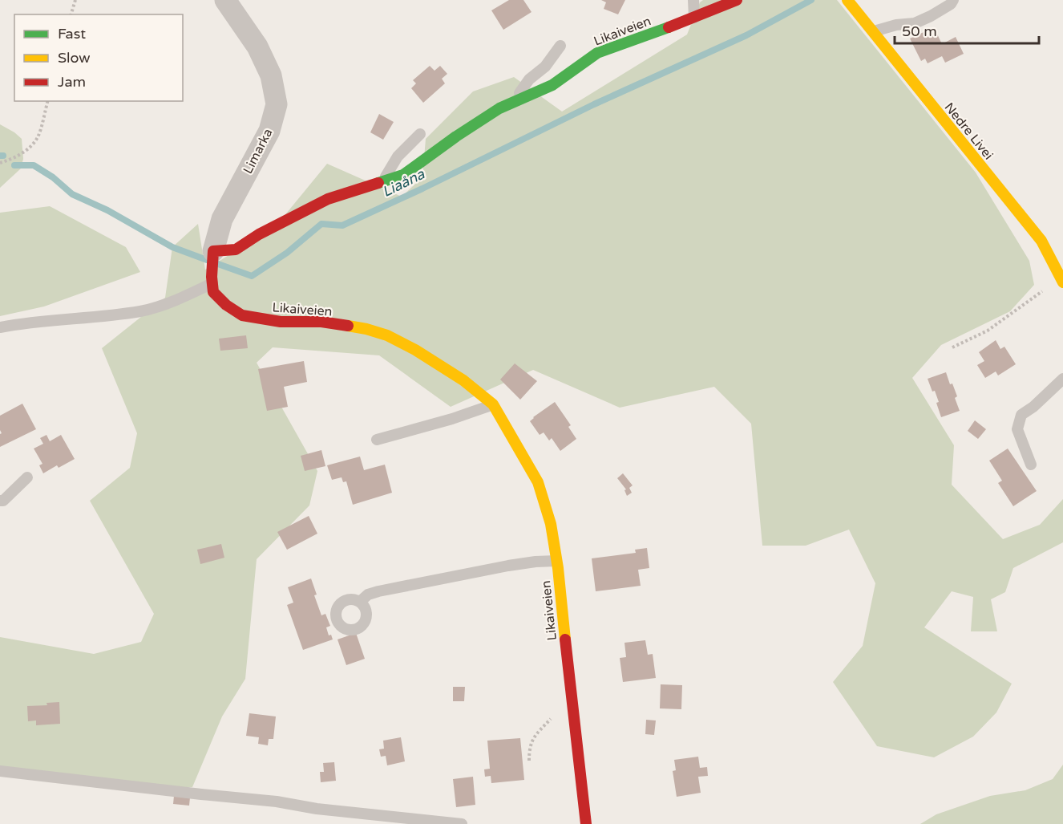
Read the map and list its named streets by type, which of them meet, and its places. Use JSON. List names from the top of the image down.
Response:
{
  "streets": {
    "street": ["Likaiveien", "Nedre Livei", "Limarka"]
  },
  "crossings": [
    ["Likaiveien", "Limarka"]
  ],
  "water": ["Liaåna"],
  "legend": ["Fast", "Slow", "Jam"],
  "scale_bar": "50 m"
}
